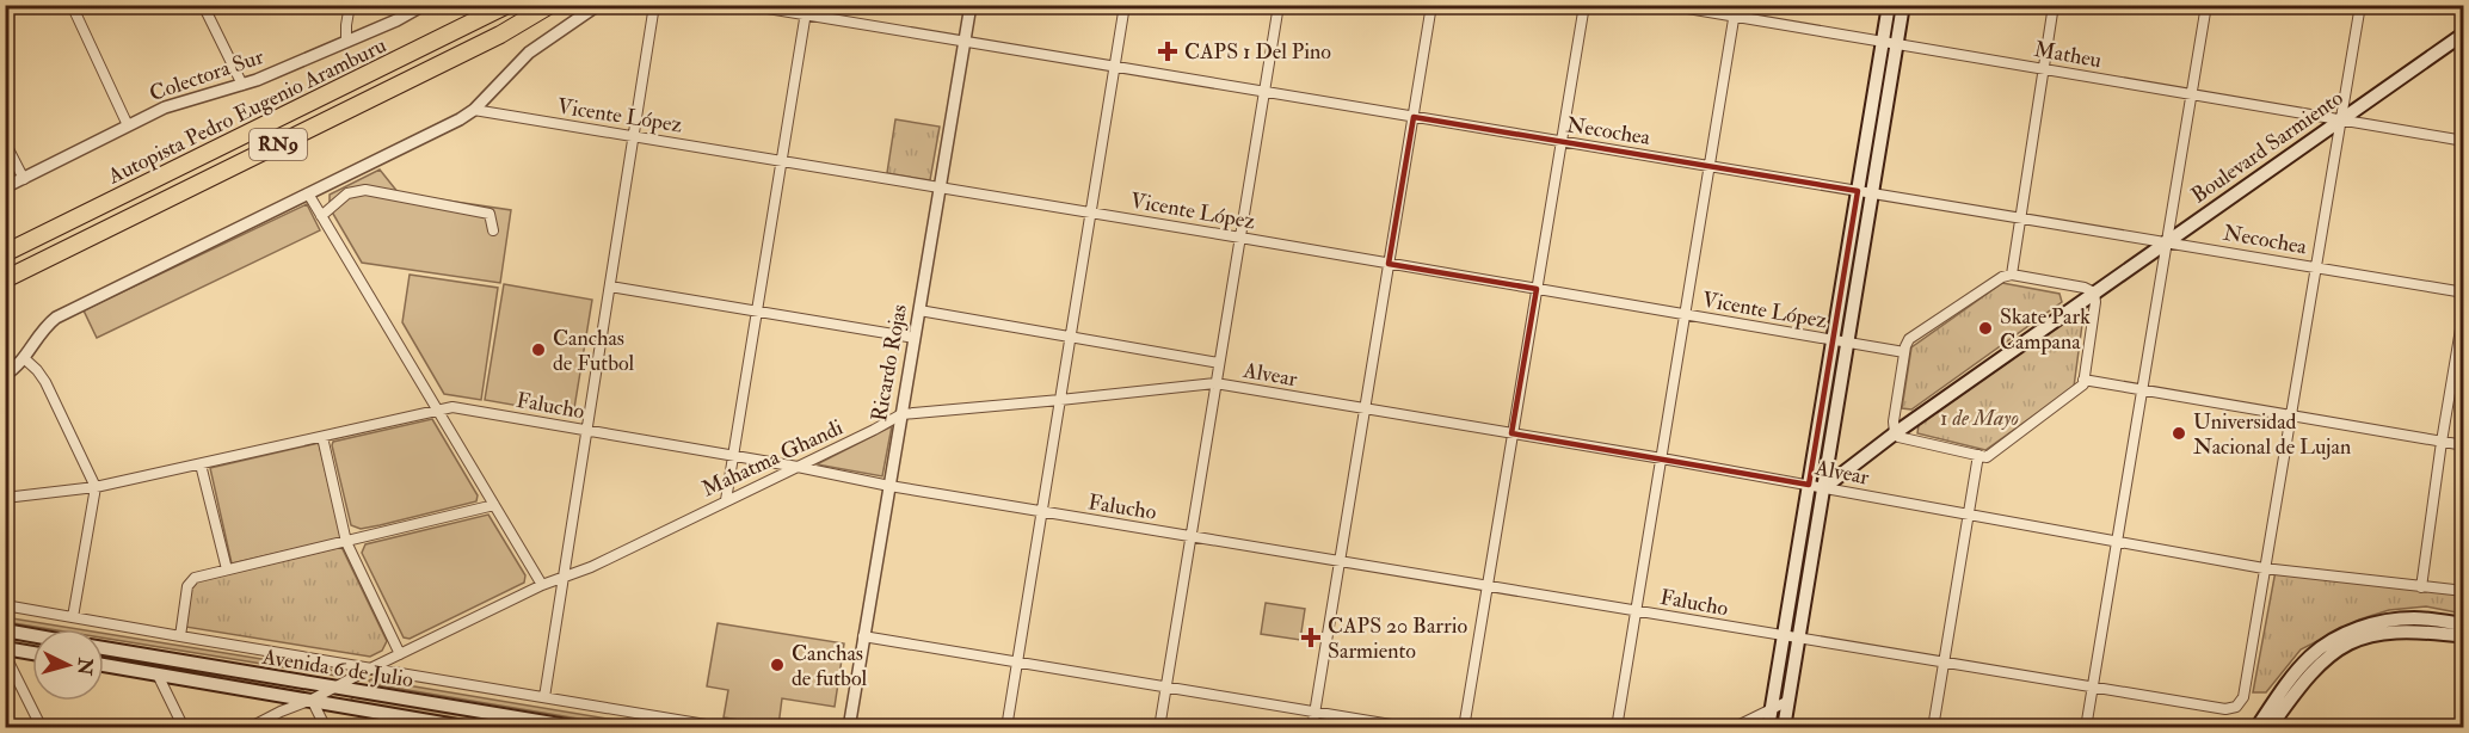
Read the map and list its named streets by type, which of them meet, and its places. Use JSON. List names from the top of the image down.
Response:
{
  "streets": {
    "highway": ["Autopista Pedro Eugenio Aramburu", "RN9"],
    "main road": ["Boulevard Sarmiento", "Avenida 6 de Julio"],
    "street": [
      "Matheu",
      "Colectora Sur",
      "Vicente López",
      "Necochea",
      "Ricardo Rojas",
      "Alvear",
      "Falucho",
      "Mahatma Ghandi"
    ]
  },
  "crossings": [
    ["Matheu", "Boulevard Sarmiento"],
    ["Vicente López", "Ricardo Rojas"],
    ["Necochea", "Boulevard Sarmiento"],
    ["Necochea", "Ricardo Rojas"],
    ["Boulevard Sarmiento", "Alvear"],
    ["Ricardo Rojas", "Alvear"],
    ["Ricardo Rojas", "Falucho"],
    ["Ricardo Rojas", "Mahatma Ghandi"],
    ["Alvear", "Falucho"],
    ["Alvear", "Mahatma Ghandi"],
    ["Falucho", "Mahatma Ghandi"],
    ["Mahatma Ghandi", "Avenida 6 de Julio"]
  ],
  "parks": ["1 de Mayo"],
  "places": {
    "health": ["CAPS 1 Del Pino", "CAPS 20 Barrio Sarmiento"],
    "other": [
      "Skate Park Campana",
      "Canchas de Futbol",
      "Universidad Nacional de Lujan",
      "Canchas de futbol"
    ]
  },
  "north": "right"
}
